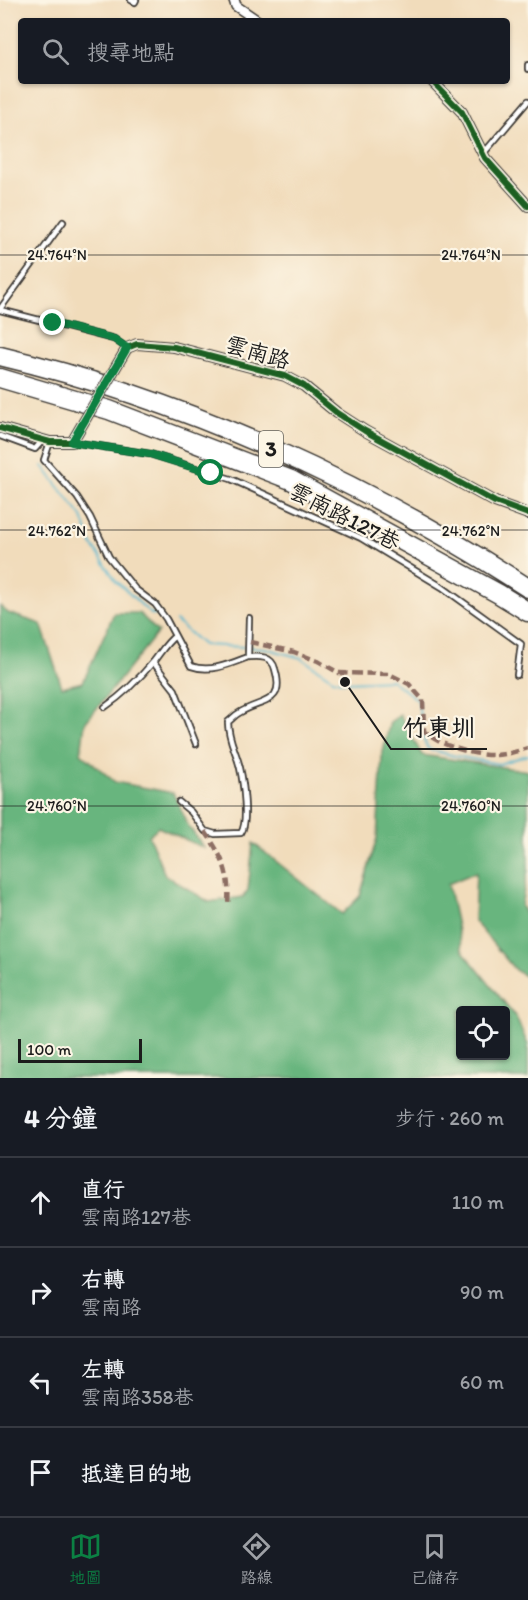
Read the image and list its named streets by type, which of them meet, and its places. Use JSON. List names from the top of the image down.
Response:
{
  "streets": {
    "highway": ["3"],
    "street": ["雲南路"],
    "lane": ["雲南路127巷"]
  },
  "places": ["竹東圳"],
  "scale_bar": "100 m",
  "page": {
    "search": "搜尋地點",
    "scale": "100 m",
    "heading": ["4 分鐘", "步行 · 260 m"],
    "list": [
      ["直行", "雲南路127巷", "110 m"],
      ["右轉", "雲南路", "90 m"],
      ["左轉", "雲南路358巷", "60 m"],
      "抵達目的地"
    ],
    "nav": ["地圖", "路線", "已儲存"]
  },
  "coordinates": ["24.764°N", "24.762°N", "24.760°N"]
}
